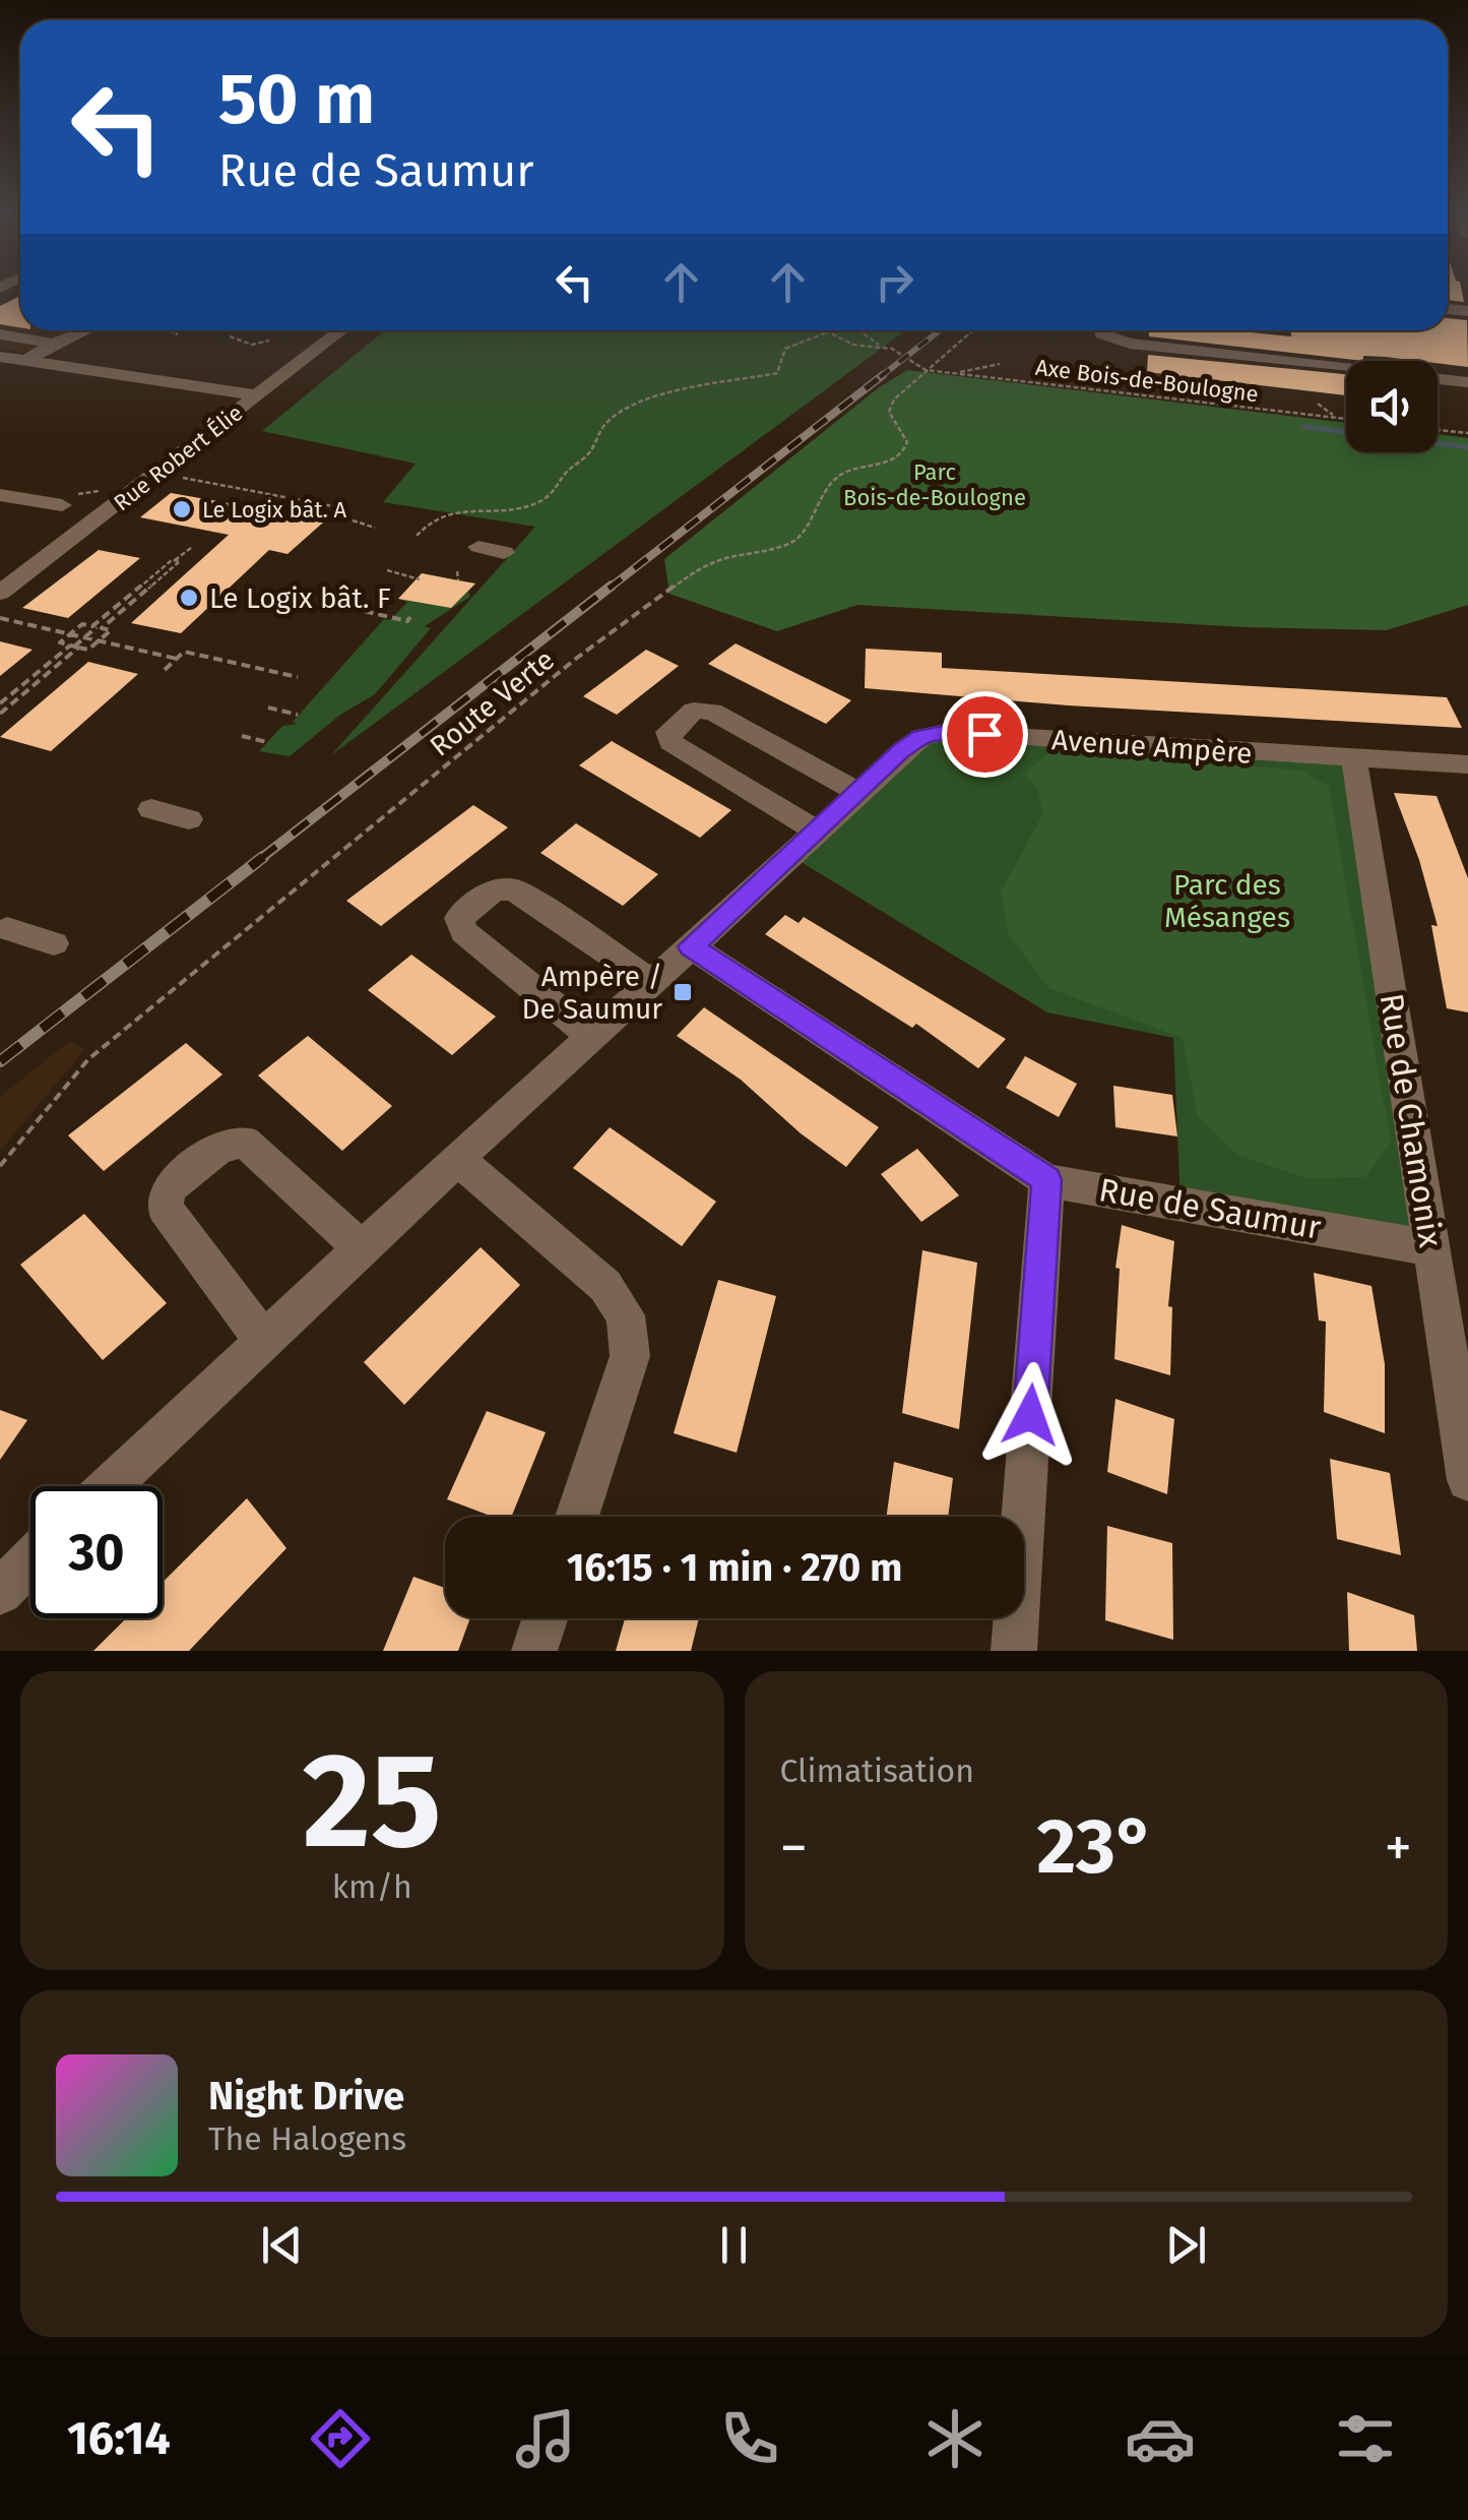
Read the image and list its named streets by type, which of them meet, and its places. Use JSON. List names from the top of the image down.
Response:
{
  "streets": {
    "street": [
      "Rue Robert Élie",
      "Avenue Ampère",
      "Rue de Chamonix",
      "Rue de Saumur"
    ],
    "path": ["Axe Bois-de-Boulogne", "Route Verte"]
  },
  "crossings": [
    ["Axe Bois-de-Boulogne", "Route Verte"],
    ["Avenue Ampère", "Rue de Chamonix"],
    ["Avenue Ampère", "Rue de Saumur"],
    ["Rue de Chamonix", "Rue de Saumur"]
  ],
  "parks": ["Parc Bois-de-Boulogne", "Parc des Mésanges"],
  "places": {
    "other": ["Le Logix bât. A", "Le Logix bât. F"],
    "transit": ["Ampère / De Saumur"]
  },
  "page": {
    "turn": ["50 m", "Rue de Saumur"],
    "limit": "30",
    "trip": "16:15 · 1 min · 270 m",
    "tile": [
      ["25", "km/h"],
      "Climatisation"
    ],
    "heat": ["−", "23°", "+"],
    "song": ["Night Drive", "The Halogens"],
    "tabs": "16:14"
  }
}
